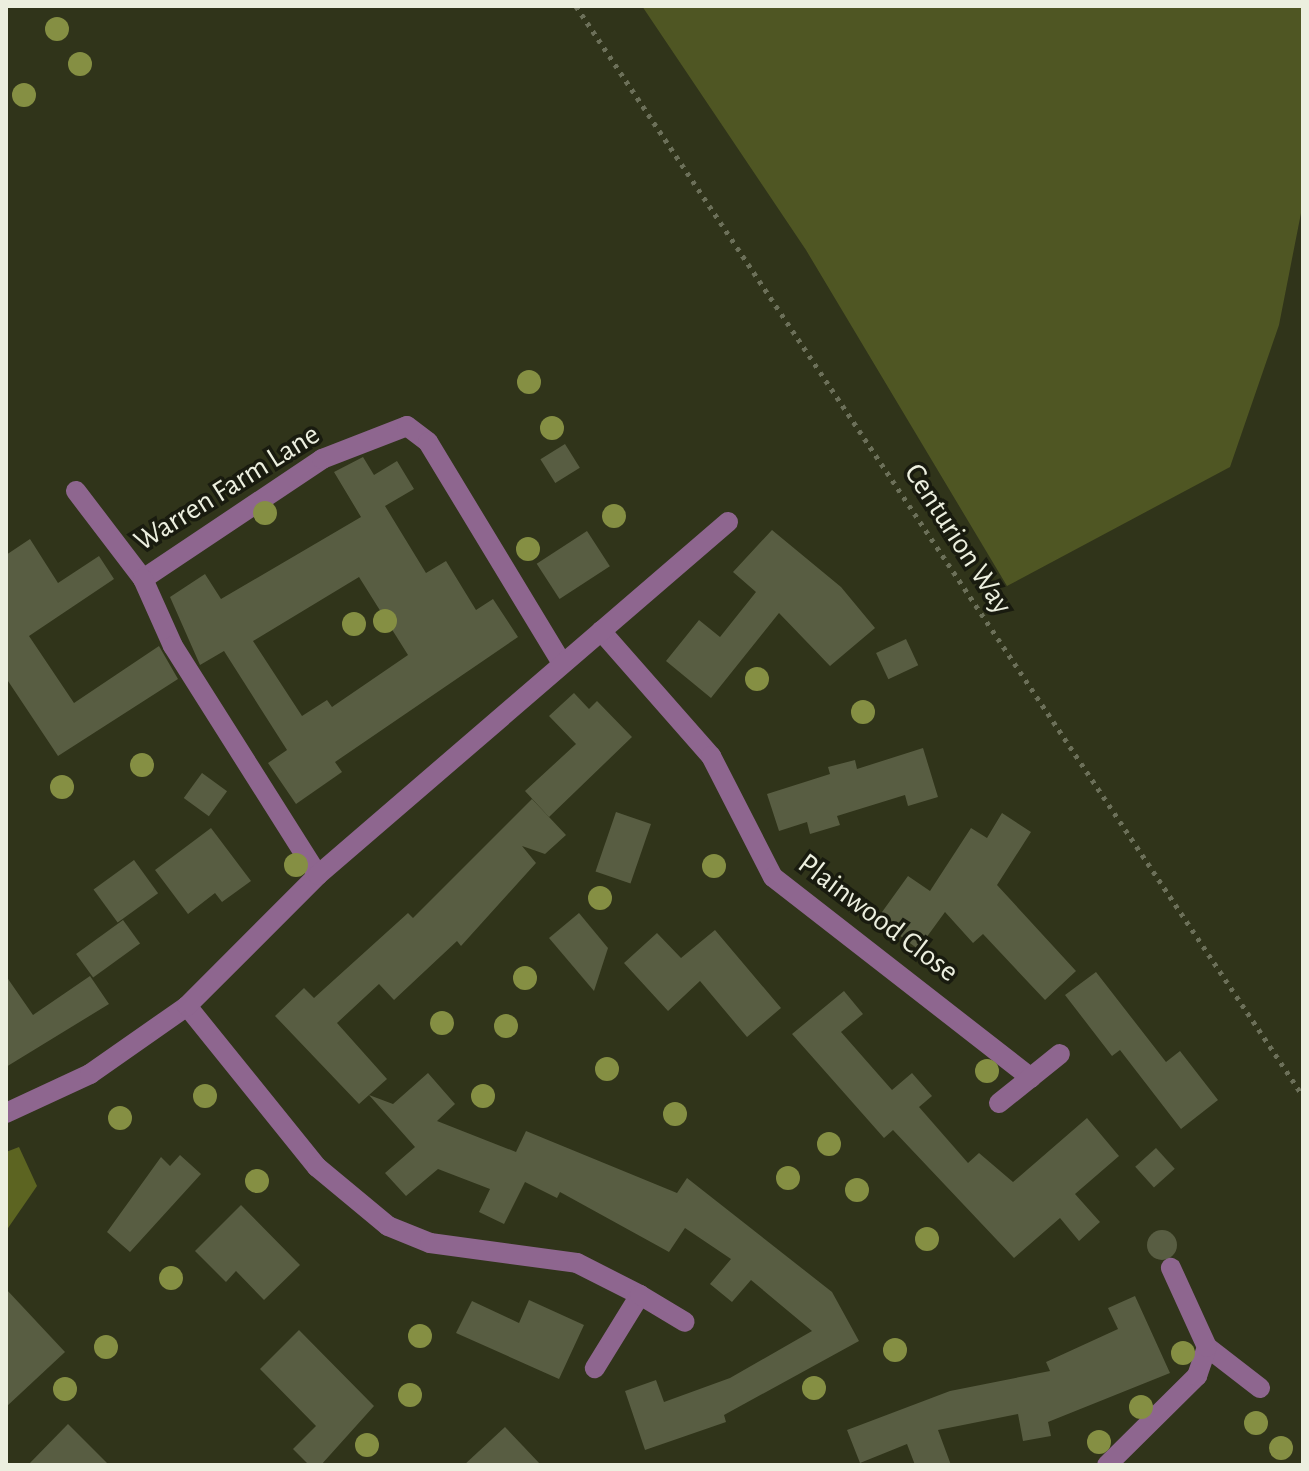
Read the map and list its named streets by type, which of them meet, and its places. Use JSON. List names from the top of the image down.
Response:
{
  "streets": {
    "street": ["Warren Farm Lane", "Plainwood Close"],
    "path": ["Centurion Way"]
  }
}
